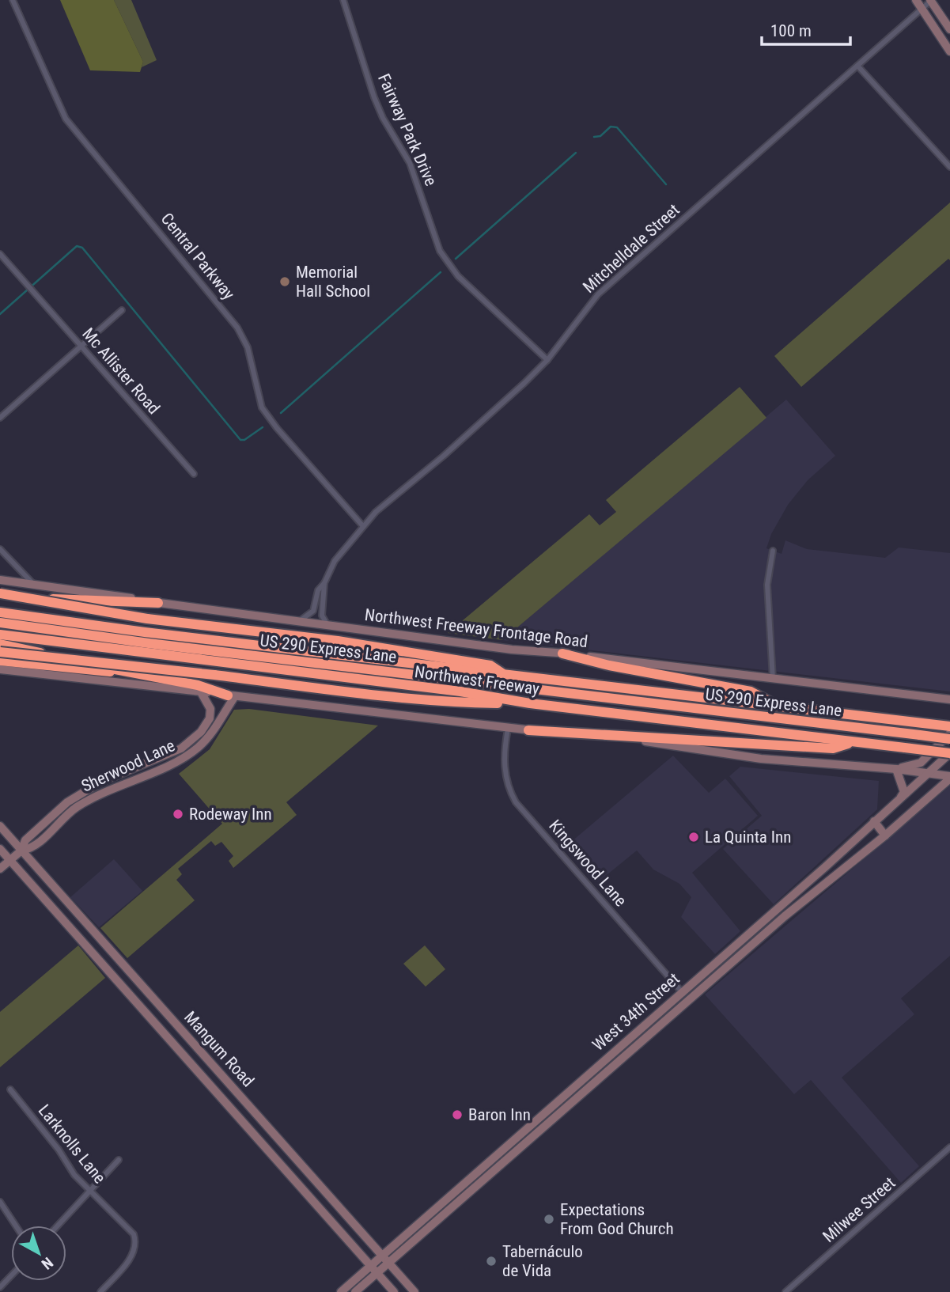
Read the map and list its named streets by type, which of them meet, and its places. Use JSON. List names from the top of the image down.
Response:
{
  "streets": {
    "highway": ["US 290 Express Lane", "Northwest Freeway"],
    "main road": [
      "Northwest Freeway Frontage Road",
      "Sherwood Lane",
      "West 34th Street",
      "Mangum Road"
    ],
    "street": [
      "Fairway Park Drive",
      "Mitchelldale Street",
      "Central Parkway",
      "Mc Allister Road",
      "Kingswood Lane",
      "Larknolls Lane",
      "Milwee Street"
    ]
  },
  "crossings": [
    ["Fairway Park Drive", "Mitchelldale Street"],
    ["Mitchelldale Street", "Central Parkway"],
    ["Mitchelldale Street", "Northwest Freeway Frontage Road"],
    ["Northwest Freeway", "West 34th Street"],
    ["Sherwood Lane", "Mangum Road"],
    ["Kingswood Lane", "West 34th Street"],
    ["West 34th Street", "Mangum Road"]
  ],
  "places": [
    "Memorial Hall School",
    "Rodeway Inn",
    "La Quinta Inn",
    "Baron Inn",
    "Expectations From God Church",
    "Tabernáculo de Vida"
  ],
  "scale_bar": "100 m",
  "north": "bottom right"
}
